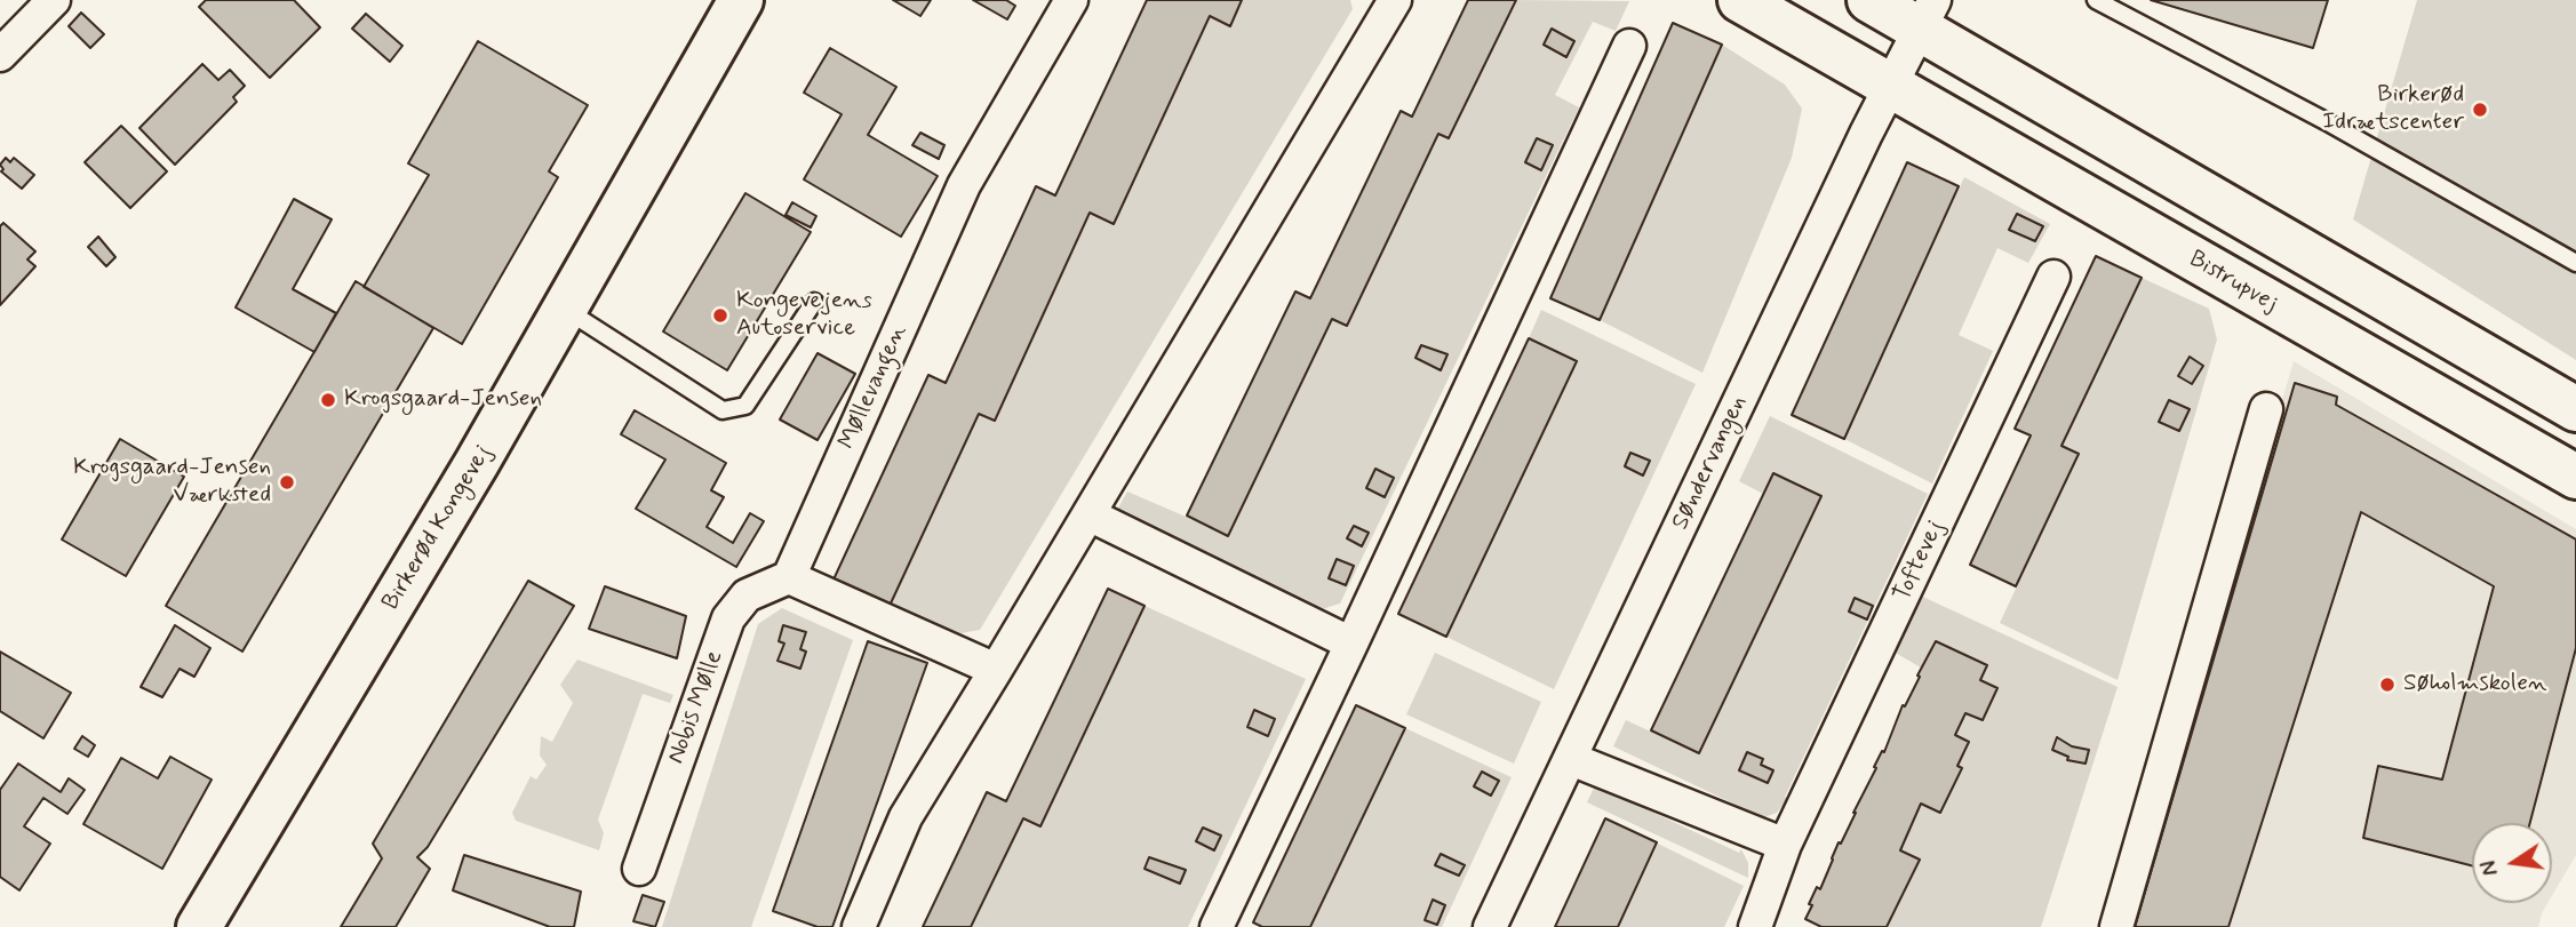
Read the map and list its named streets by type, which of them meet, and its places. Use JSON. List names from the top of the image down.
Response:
{
  "streets": {
    "main road": ["Bistrupvej", "Birkerød Kongevej"],
    "street": [
      "Møllevangen",
      "Søndervangen",
      "Toftevej",
      "Nobis Mølle"
    ]
  },
  "crossings": [
    ["Bistrupvej", "Søndervangen"],
    ["Møllevangen", "Nobis Mølle"]
  ],
  "places": [
    "Birkerød Idrætscenter",
    "Kongevejens Autoservice",
    "Krogsgaard-Jensen",
    "Krogsgaard-Jensen Værksted",
    "Søholmskolen"
  ],
  "north": "left"
}
